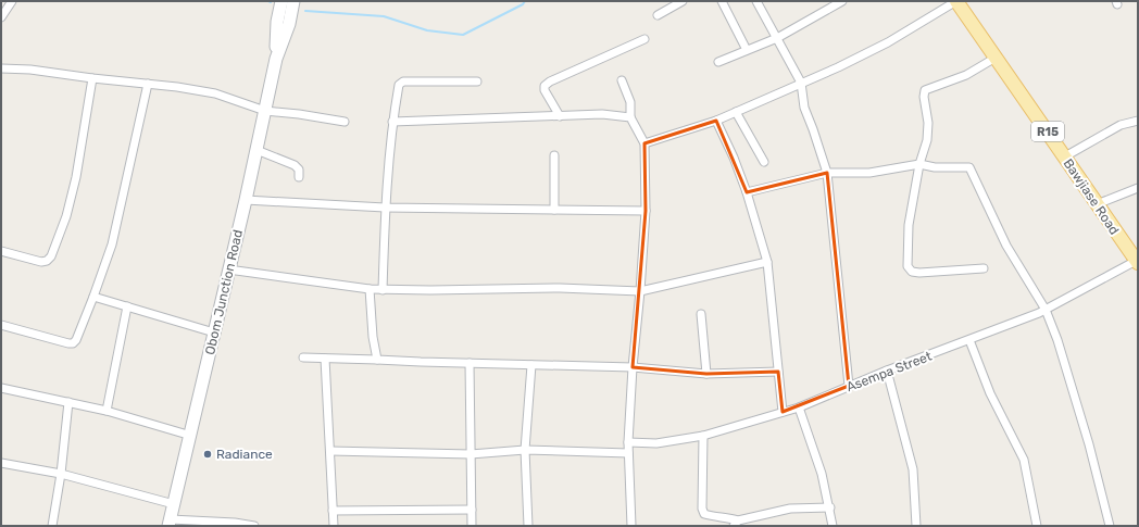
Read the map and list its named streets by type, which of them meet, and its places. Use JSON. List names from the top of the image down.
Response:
{
  "streets": {
    "main road": ["R15", "Bawjiase Road", "Obom Junction Road"],
    "street": ["Asempa Street"]
  },
  "crossings": [
    ["Bawjiase Road", "Asempa Street"]
  ],
  "places": ["Radiance"]
}
